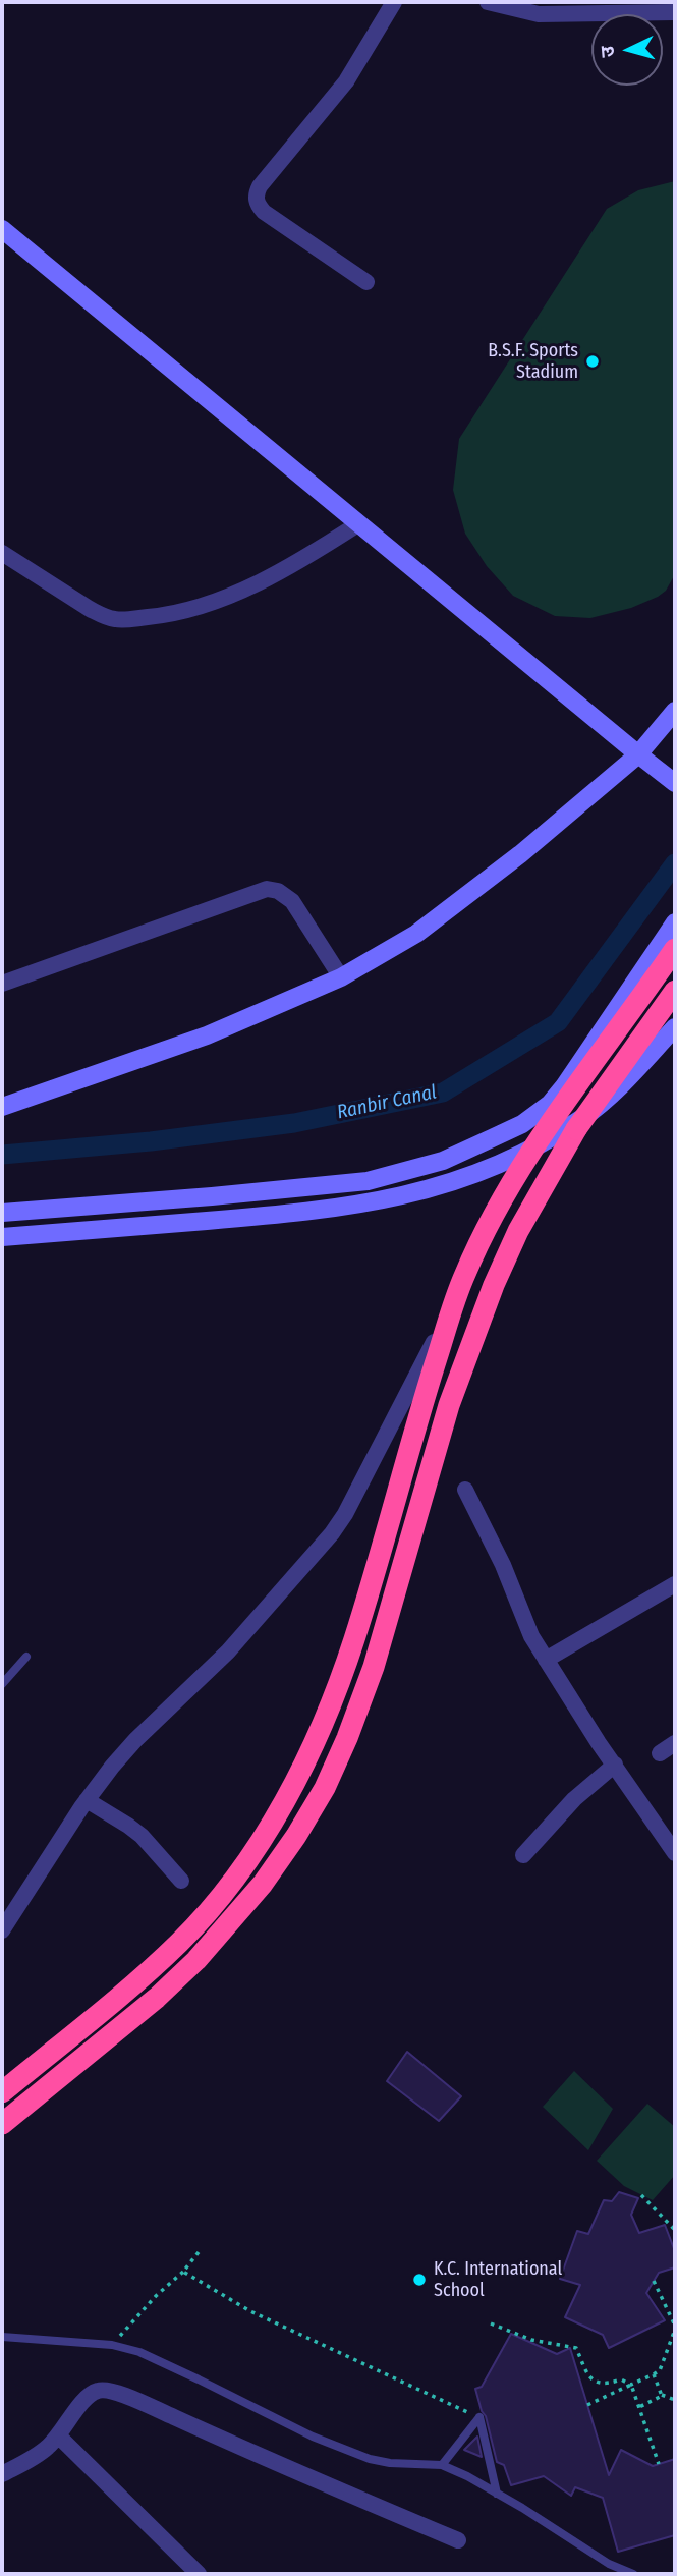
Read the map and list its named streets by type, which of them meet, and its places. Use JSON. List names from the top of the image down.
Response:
{
  "water": ["Ranbir Canal"],
  "places": ["B.S.F. Sports Stadium", "K.C. International School"],
  "north": "left"
}
